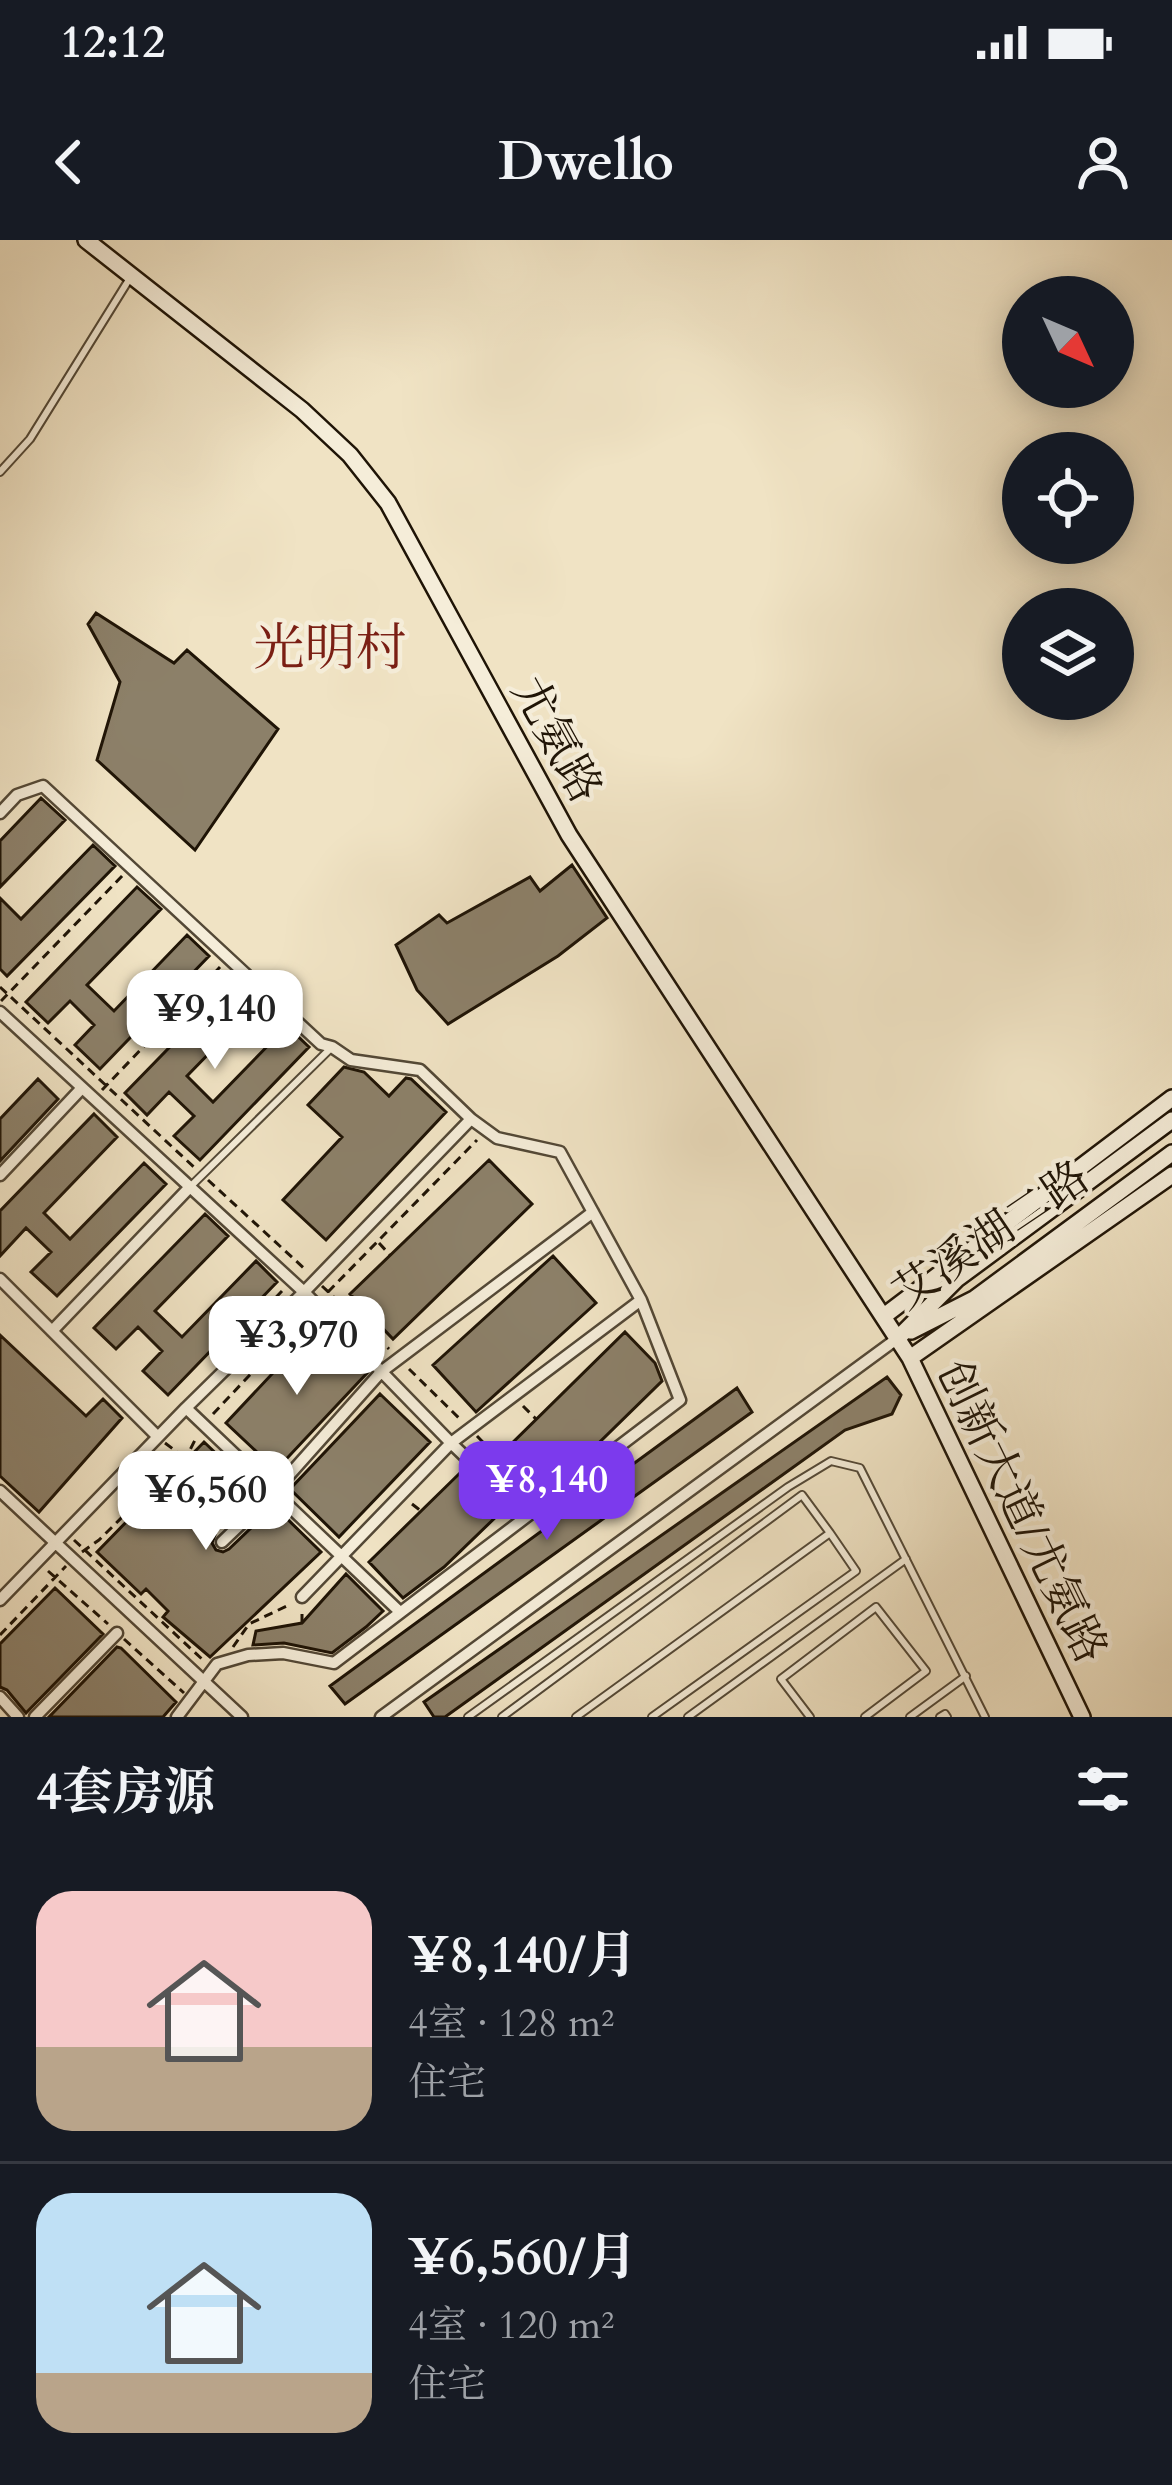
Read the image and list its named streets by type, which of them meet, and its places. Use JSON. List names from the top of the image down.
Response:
{
  "streets": {
    "main road": ["尤氨路", "艾溪湖二路", "创新大道/尤氨路"]
  },
  "crossings": [
    ["尤氨路", "艾溪湖二路"],
    ["尤氨路", "创新大道/尤氨路"],
    ["艾溪湖二路", "创新大道/尤氨路"]
  ],
  "districts": ["光明村"],
  "north": "bottom right",
  "page": {
    "status": "12:12",
    "header": "Dwello",
    "price": [
      "¥9,140",
      "¥3,970",
      "¥8,140",
      "¥6,560"
    ],
    "heading": "4套房源",
    "list": [
      {
        "name": "¥8,140/月",
        "note": "4室 · 128 m² · 住宅"
      },
      {
        "name": "¥6,560/月",
        "note": "4室 · 120 m² · 住宅"
      }
    ]
  }
}
